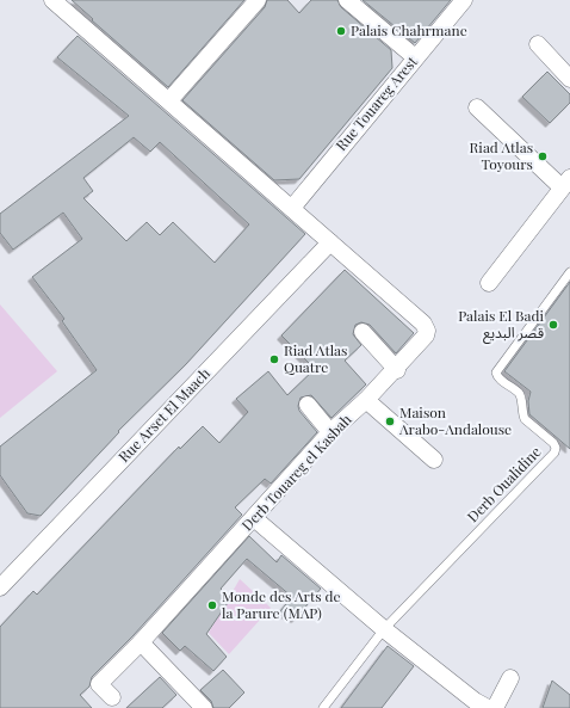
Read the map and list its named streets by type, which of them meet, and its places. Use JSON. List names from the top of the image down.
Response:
{
  "streets": {
    "street": ["Rue Touareg Arest", "Rue Arset El Maach", "Derb Touareg el Kasbah"],
    "lane": ["Derb Oualidine"]
  },
  "crossings": [
    ["Rue Touareg Arest", "Derb Touareg el Kasbah"],
    ["Rue Arset El Maach", "Derb Touareg el Kasbah"]
  ],
  "places": [
    "Palais Chahrmane",
    "Riad Atlas Toyours",
    "Palais El Badi قصر البديع",
    "Riad Atlas Quatre",
    "Maison Arabo-Andalouse",
    "Monde des Arts de la Parure (MAP)"
  ]
}
